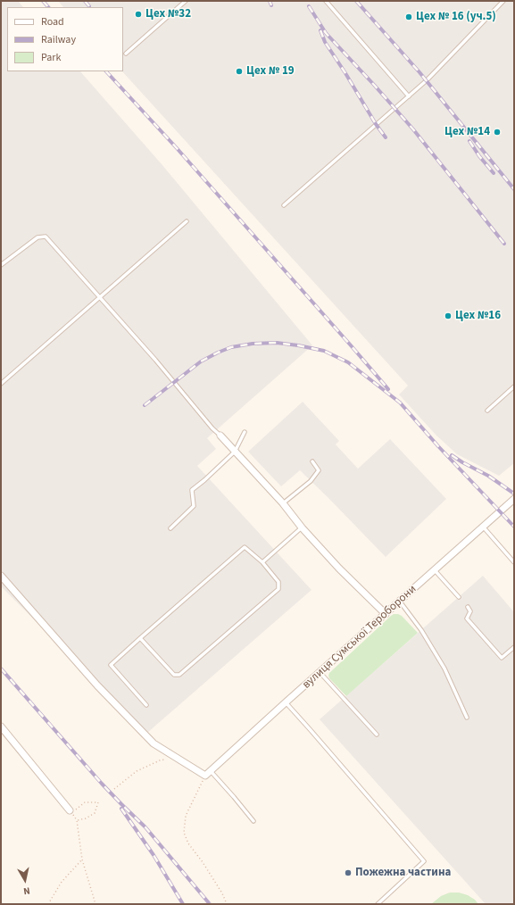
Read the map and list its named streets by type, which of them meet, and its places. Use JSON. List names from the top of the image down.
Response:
{
  "streets": {
    "street": ["вулиця Сумської Тероборони"]
  },
  "places": [
    "Цех №32",
    "Цех № 16 (уч.5)",
    "Цех № 19",
    "Цех №14",
    "Цех №16",
    "Пожежна частина"
  ],
  "legend": ["Road", "Railway", "Park"],
  "north": "bottom"
}
